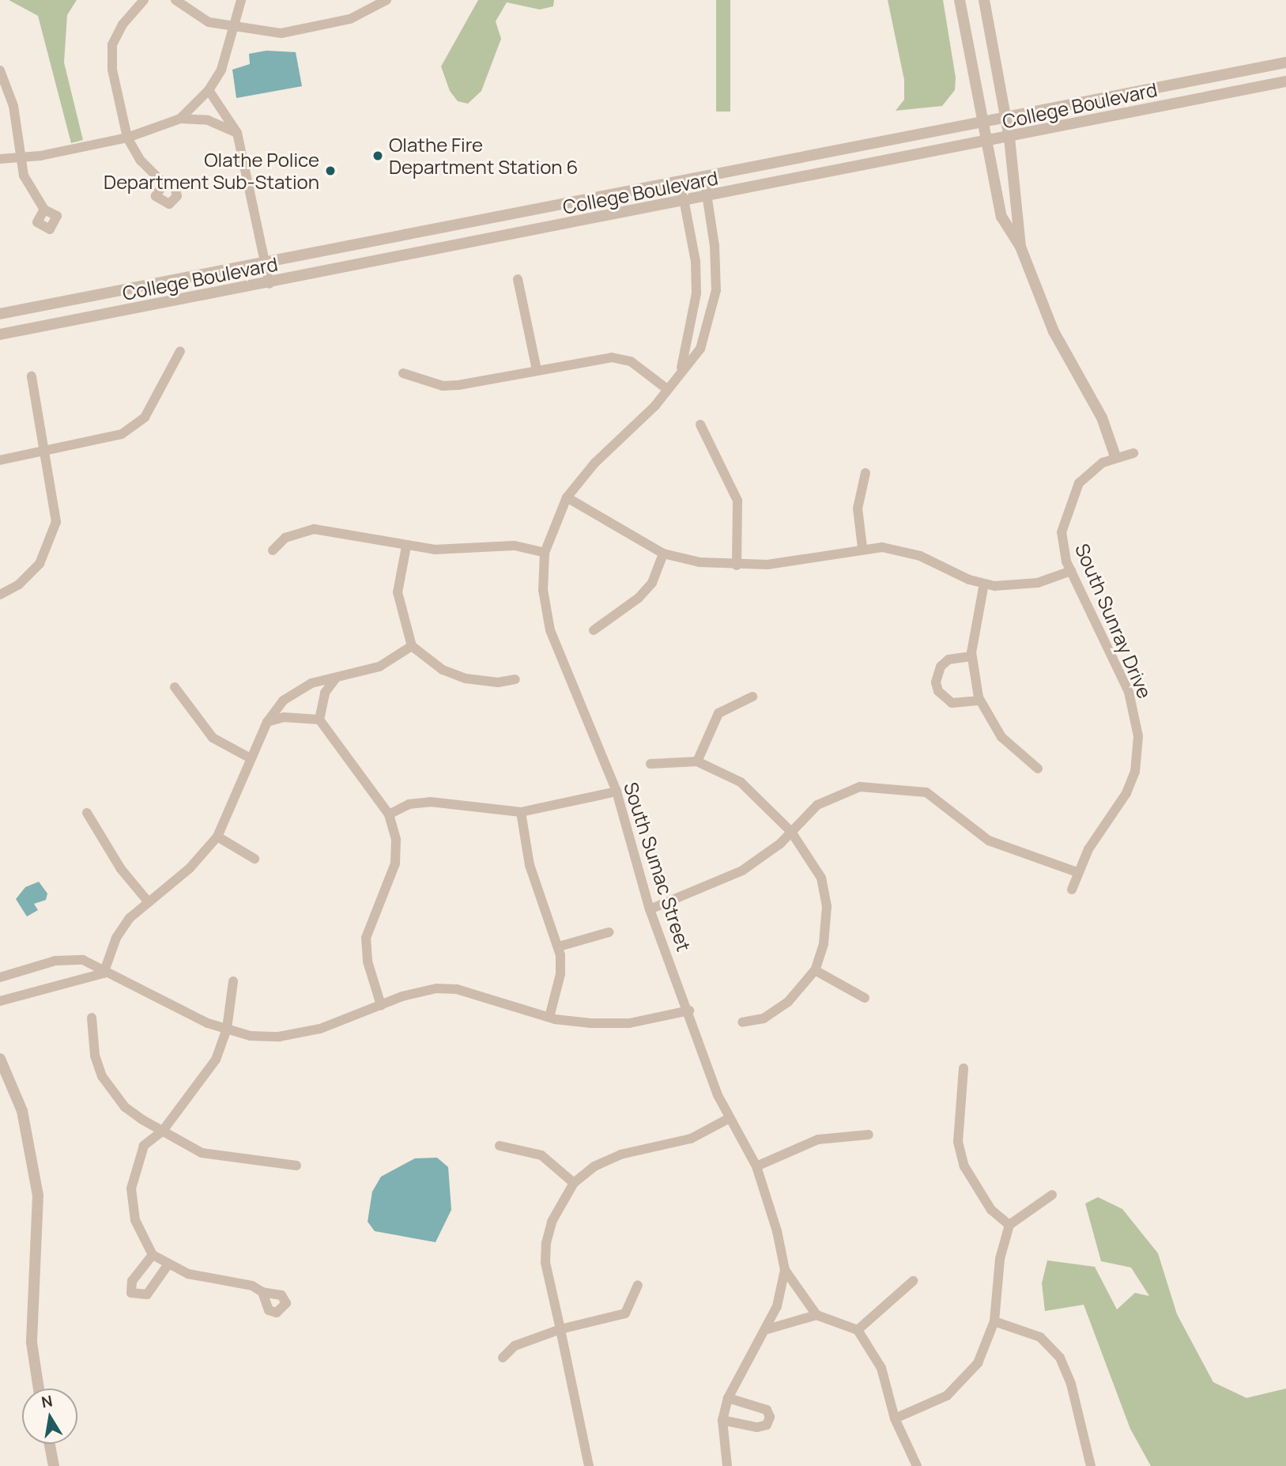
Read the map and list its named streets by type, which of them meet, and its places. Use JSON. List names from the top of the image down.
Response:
{
  "streets": {
    "street": ["College Boulevard", "South Sunray Drive", "South Sumac Street"]
  },
  "crossings": [
    ["College Boulevard", "South Sumac Street"]
  ],
  "places": ["Olathe Fire Department Station 6", "Olathe Police Department Sub-Station"],
  "north": "top"
}
